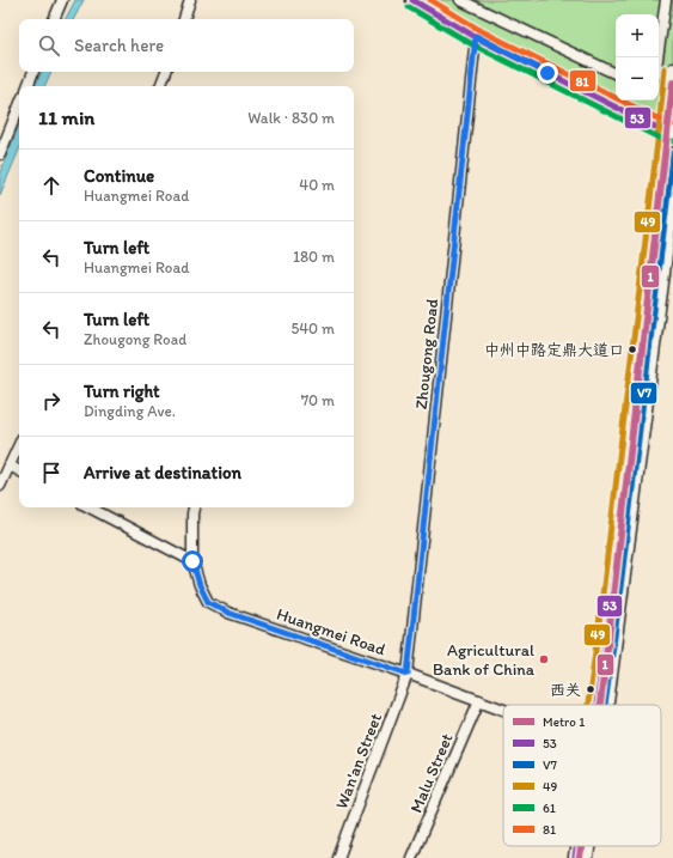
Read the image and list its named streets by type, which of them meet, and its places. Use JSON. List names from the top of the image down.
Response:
{
  "streets": {
    "street": [
      "Zhougong Road",
      "Huangmei Road",
      "Wan'an Street",
      "Malu Street"
    ]
  },
  "crossings": [
    ["Zhougong Road", "Huangmei Road"],
    ["Zhougong Road", "Wan'an Street"],
    ["Huangmei Road", "Wan'an Street"],
    ["Huangmei Road", "Malu Street"]
  ],
  "places": ["中州中路定鼎大道口", "Agricultural Bank of China", "西关"],
  "lines": [
    "transit line 53",
    "transit line 81",
    "transit line 61",
    "transit line 49",
    "metro line 1",
    "transit line V7"
  ],
  "legend": [
    "Metro 1",
    "53",
    "V7",
    "49",
    "61",
    "81"
  ],
  "page": {
    "map_buttons": ["+", "−"],
    "search": "Search here",
    "heading": ["11 min", "Walk · 830 m"],
    "list": [
      ["Continue", "Huangmei Road", "40 m"],
      ["Turn left", "Huangmei Road", "180 m"],
      ["Turn left", "Zhougong Road", "540 m"],
      ["Turn right", "Dingding Ave.", "70 m"],
      "Arrive at destination"
    ]
  }
}
